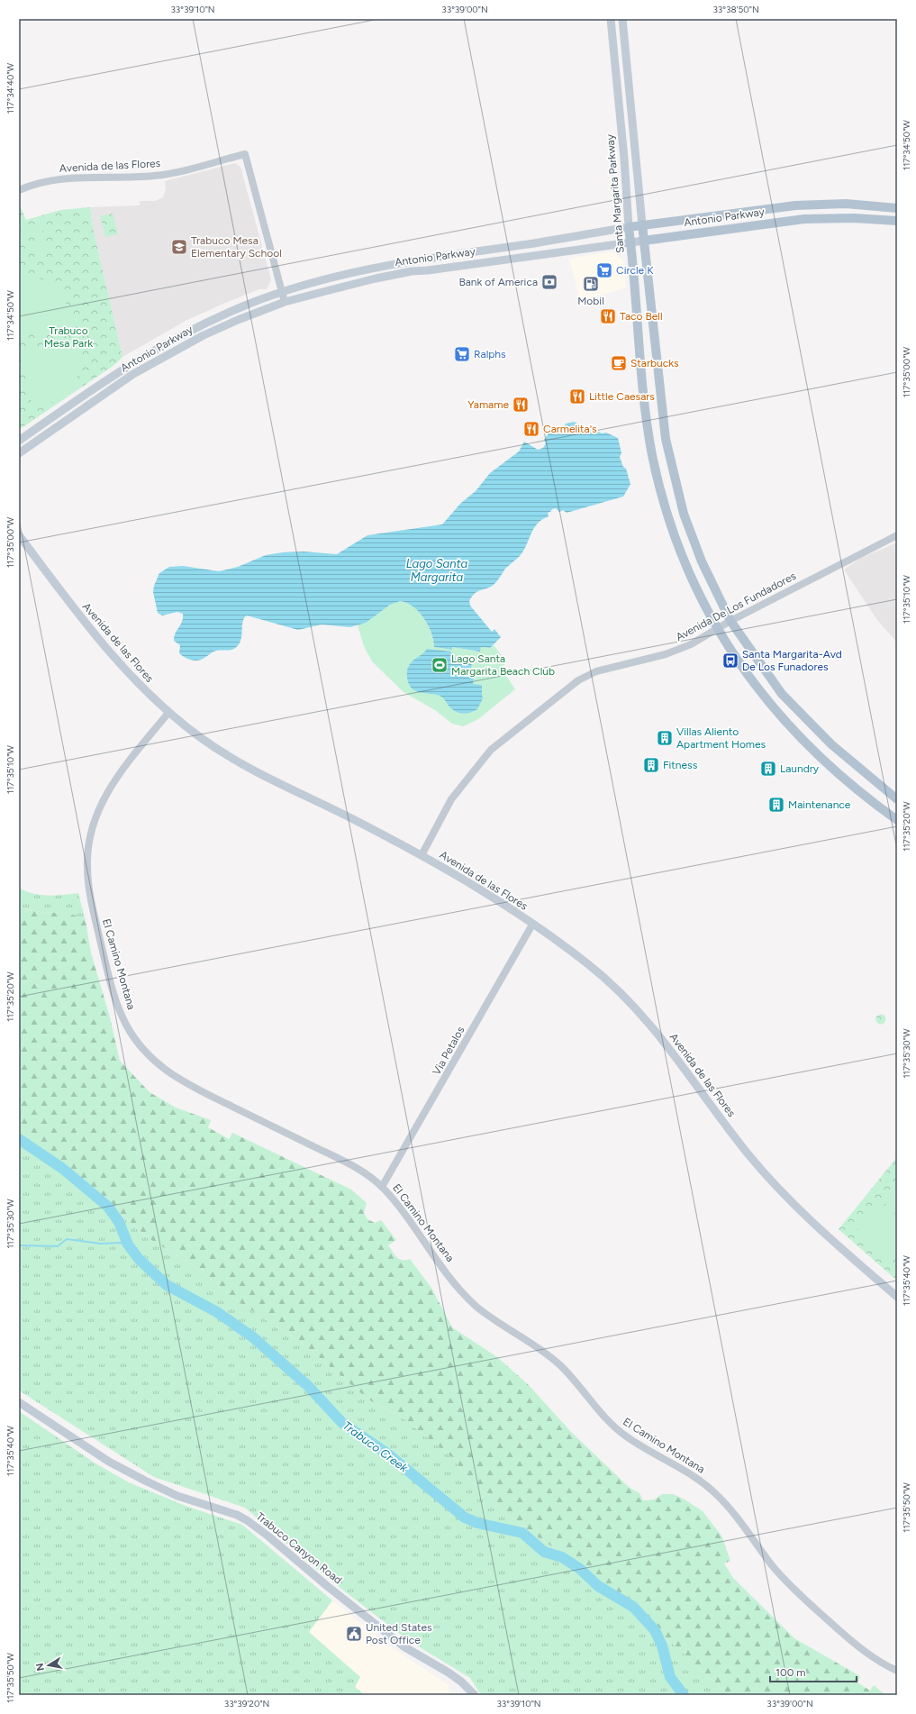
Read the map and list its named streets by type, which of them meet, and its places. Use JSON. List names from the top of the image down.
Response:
{
  "streets": {
    "main road": [
      "Avenida de las Flores",
      "Santa Margarita Parkway",
      "Antonio Parkway",
      "Trabuco Canyon Road"
    ],
    "street": ["Avenida De Los Fundadores", "El Camino Montana", "Via Petalos"]
  },
  "crossings": [
    ["Avenida de las Flores", "Antonio Parkway"],
    ["Avenida de las Flores", "Avenida De Los Fundadores"],
    ["Avenida de las Flores", "El Camino Montana"],
    ["Avenida de las Flores", "Via Petalos"],
    ["Santa Margarita Parkway", "Antonio Parkway"],
    ["Santa Margarita Parkway", "Avenida De Los Fundadores"],
    ["El Camino Montana", "Via Petalos"]
  ],
  "water": ["Lago Santa Margarita", "Trabuco Creek"],
  "parks": ["Trabuco Mesa Park"],
  "places": {
    "school or university": ["Trabuco Mesa Elementary School"],
    "supermarket": ["Circle K", "Ralphs"],
    "bank": ["Bank of America"],
    "fuel station": ["Mobil"],
    "restaurant": [
      "Taco Bell",
      "Little Caesars",
      "Yamame",
      "Carmelita's"
    ],
    "cafe": ["Starbucks"],
    "bus stop": ["Santa Margarita-Avd De Los Funadores"],
    "sports": ["Lago Santa Margarita Beach Club"],
    "building": [
      "Villas Aliento Apartment Homes",
      "Fitness",
      "Laundry",
      "Maintenance"
    ],
    "public building": ["United States Post Office"]
  },
  "scale_bar": "100 m",
  "north": "left",
  "coordinates": [
    "33°39'10\"N",
    "33°39'00\"N",
    "33°38'50\"N",
    "117°34'40\"W",
    "117°34'50\"W",
    "117°35'00\"W",
    "117°35'10\"W",
    "117°35'20\"W",
    "117°35'30\"W",
    "117°35'40\"W",
    "117°35'50\"W",
    "33°39'20\"N"
  ]
}
